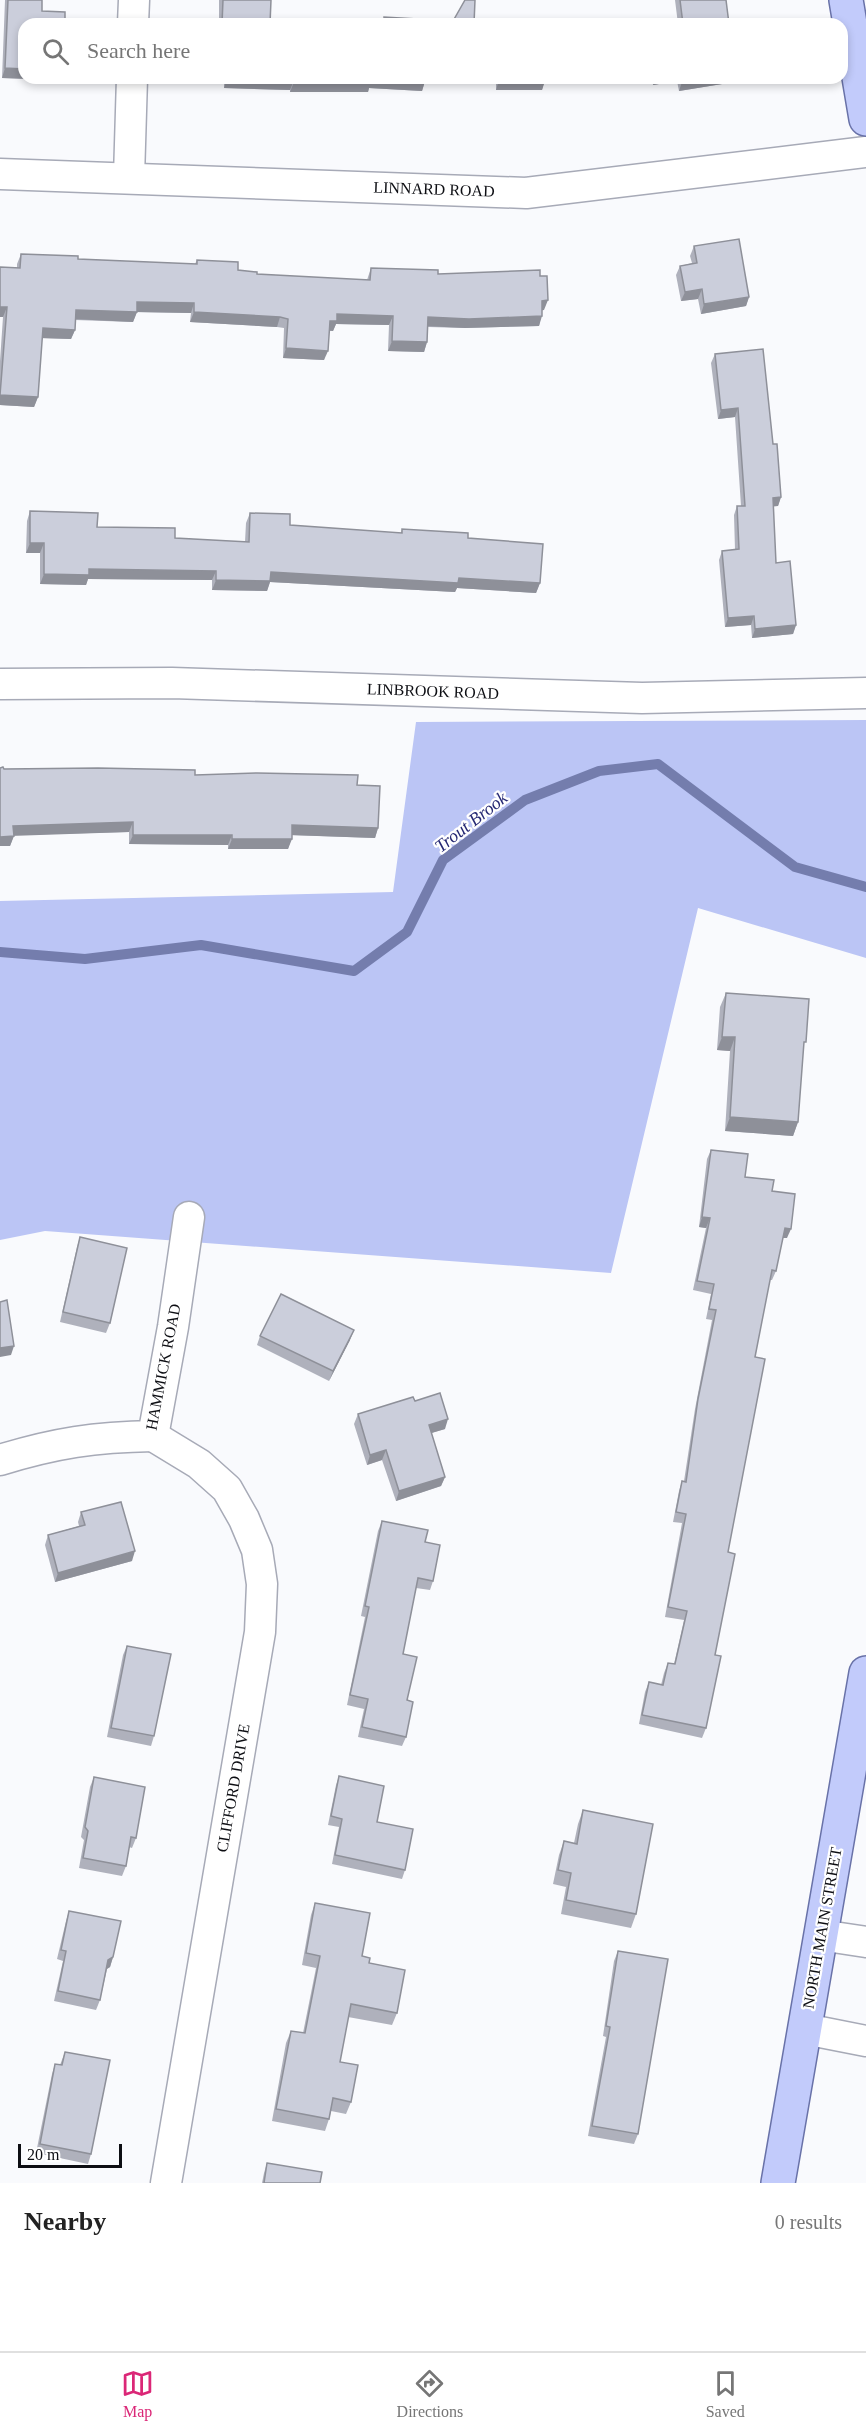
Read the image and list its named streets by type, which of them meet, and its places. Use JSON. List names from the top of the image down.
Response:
{
  "streets": {
    "main road": ["NORTH MAIN STREET"],
    "street": [
      "LINNARD ROAD",
      "LINBROOK ROAD",
      "HAMMICK ROAD",
      "CLIFFORD DRIVE"
    ]
  },
  "crossings": [
    ["HAMMICK ROAD", "CLIFFORD DRIVE"]
  ],
  "water": ["Trout Brook"],
  "scale_bar": "20 m",
  "page": {
    "search": "Search here",
    "scale": "20 m",
    "heading": ["Nearby", "0 results"],
    "nav": ["Map", "Directions", "Saved"]
  }
}
